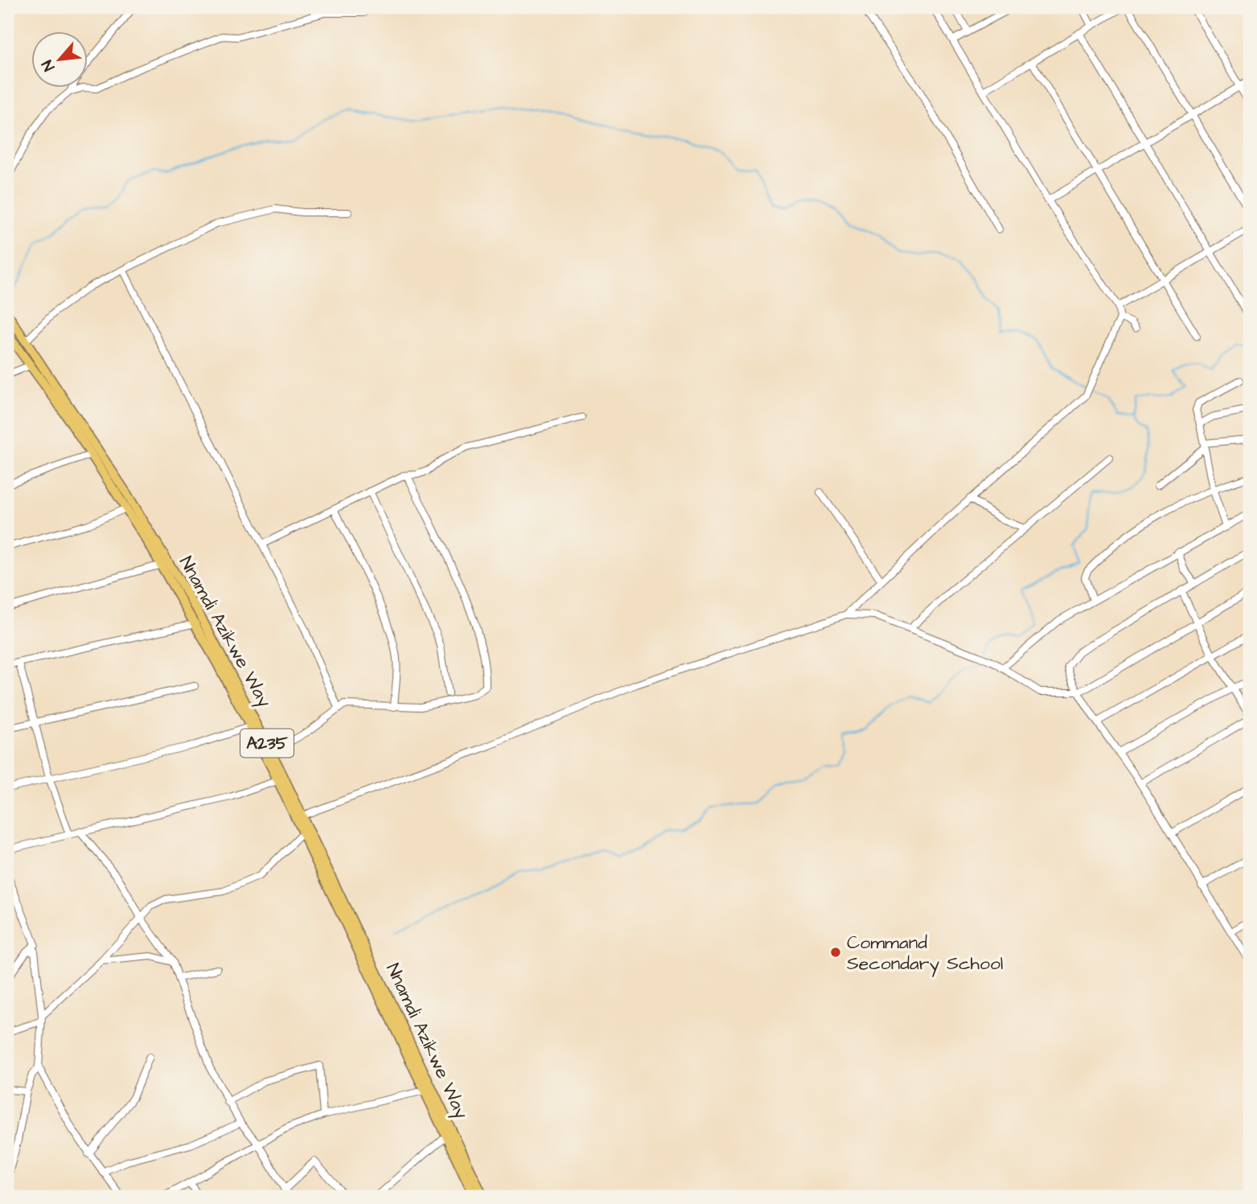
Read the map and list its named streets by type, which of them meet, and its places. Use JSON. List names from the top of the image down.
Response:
{
  "streets": {
    "highway": ["Nnamdi Azikwe Way", "A235"]
  },
  "places": ["Command Secondary School"],
  "north": "bottom left"
}
